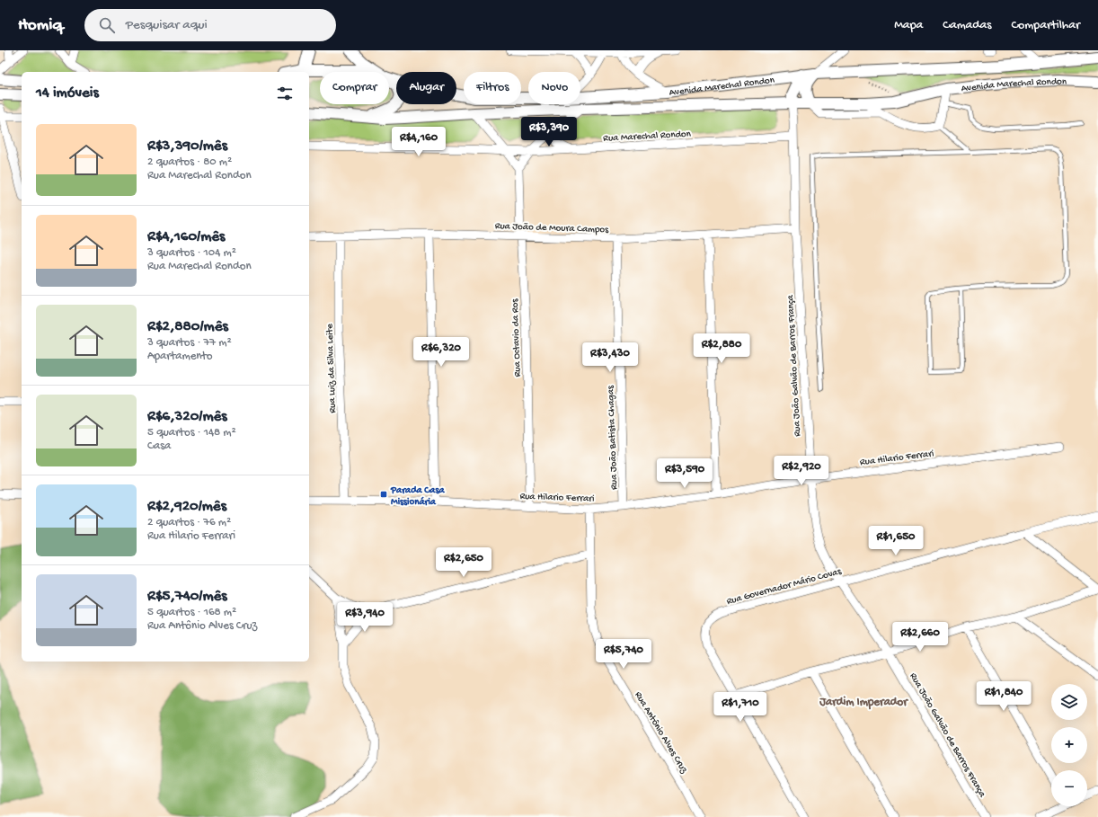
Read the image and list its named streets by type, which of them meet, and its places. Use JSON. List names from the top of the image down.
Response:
{
  "streets": {
    "main road": ["Avenida Marechal Rondon"],
    "street": [
      "Rua Marechal Rondon",
      "Rua João de Moura Campos",
      "Rua Octavio da Ros",
      "Rua João Galvão de Barros França",
      "Rua Luiz da Silva Leite",
      "Rua João Batista Chagas",
      "Rua Hilario Ferrari",
      "Rua Governador Mário Covas",
      "Rua Antônio Alves Cruz"
    ]
  },
  "crossings": [
    ["Avenida Marechal Rondon", "Rua João Galvão de Barros França"],
    ["Rua Marechal Rondon", "Rua João Galvão de Barros França"],
    ["Rua João de Moura Campos", "Rua Octavio da Ros"],
    ["Rua João de Moura Campos", "Rua João Galvão de Barros França"],
    ["Rua João de Moura Campos", "Rua Luiz da Silva Leite"],
    ["Rua João de Moura Campos", "Rua João Batista Chagas"],
    ["Rua Octavio da Ros", "Rua Hilario Ferrari"],
    ["Rua João Galvão de Barros França", "Rua Hilario Ferrari"],
    ["Rua João Galvão de Barros França", "Rua Governador Mário Covas"],
    ["Rua Luiz da Silva Leite", "Rua Hilario Ferrari"],
    ["Rua João Batista Chagas", "Rua Hilario Ferrari"],
    ["Rua Hilario Ferrari", "Rua Antônio Alves Cruz"]
  ],
  "districts": ["Jardim Imperador"],
  "places": {
    "transit": ["Parada Casa Missionária"]
  },
  "page": {
    "header": "Homiq",
    "search": "Pesquisar aqui",
    "nav": ["Mapa", "Camadas", "Compartilhar"],
    "chip": [
      "Comprar",
      "Alugar",
      "Filtros",
      "Novo"
    ],
    "heading": "14 imóveis",
    "list": [
      {
        "name": "R$3,390/mês",
        "note": "2 quartos · 80 m² · Rua Marechal Rondon"
      },
      {
        "name": "R$4,160/mês",
        "note": "3 quartos · 104 m² · Rua Marechal Rondon"
      },
      {
        "name": "R$2,880/mês",
        "note": "3 quartos · 77 m² · Apartamento"
      },
      {
        "name": "R$6,320/mês",
        "note": "5 quartos · 148 m² · Casa"
      },
      {
        "name": "R$2,920/mês",
        "note": "2 quartos · 76 m² · Rua Hilario Ferrari"
      },
      {
        "name": "R$5,740/mês",
        "note": "5 quartos · 168 m² · Rua Antônio Alves Cruz"
      }
    ],
    "price": [
      "R$3,390",
      "R$4,160",
      "R$2,880",
      "R$6,320",
      "R$3,430",
      "R$2,920",
      "R$3,590",
      "R$1,650",
      "R$2,650",
      "R$3,940",
      "R$2,660",
      "R$5,740",
      "R$1,840",
      "R$1,710"
    ],
    "map_buttons": ["+", "−"]
  }
}
